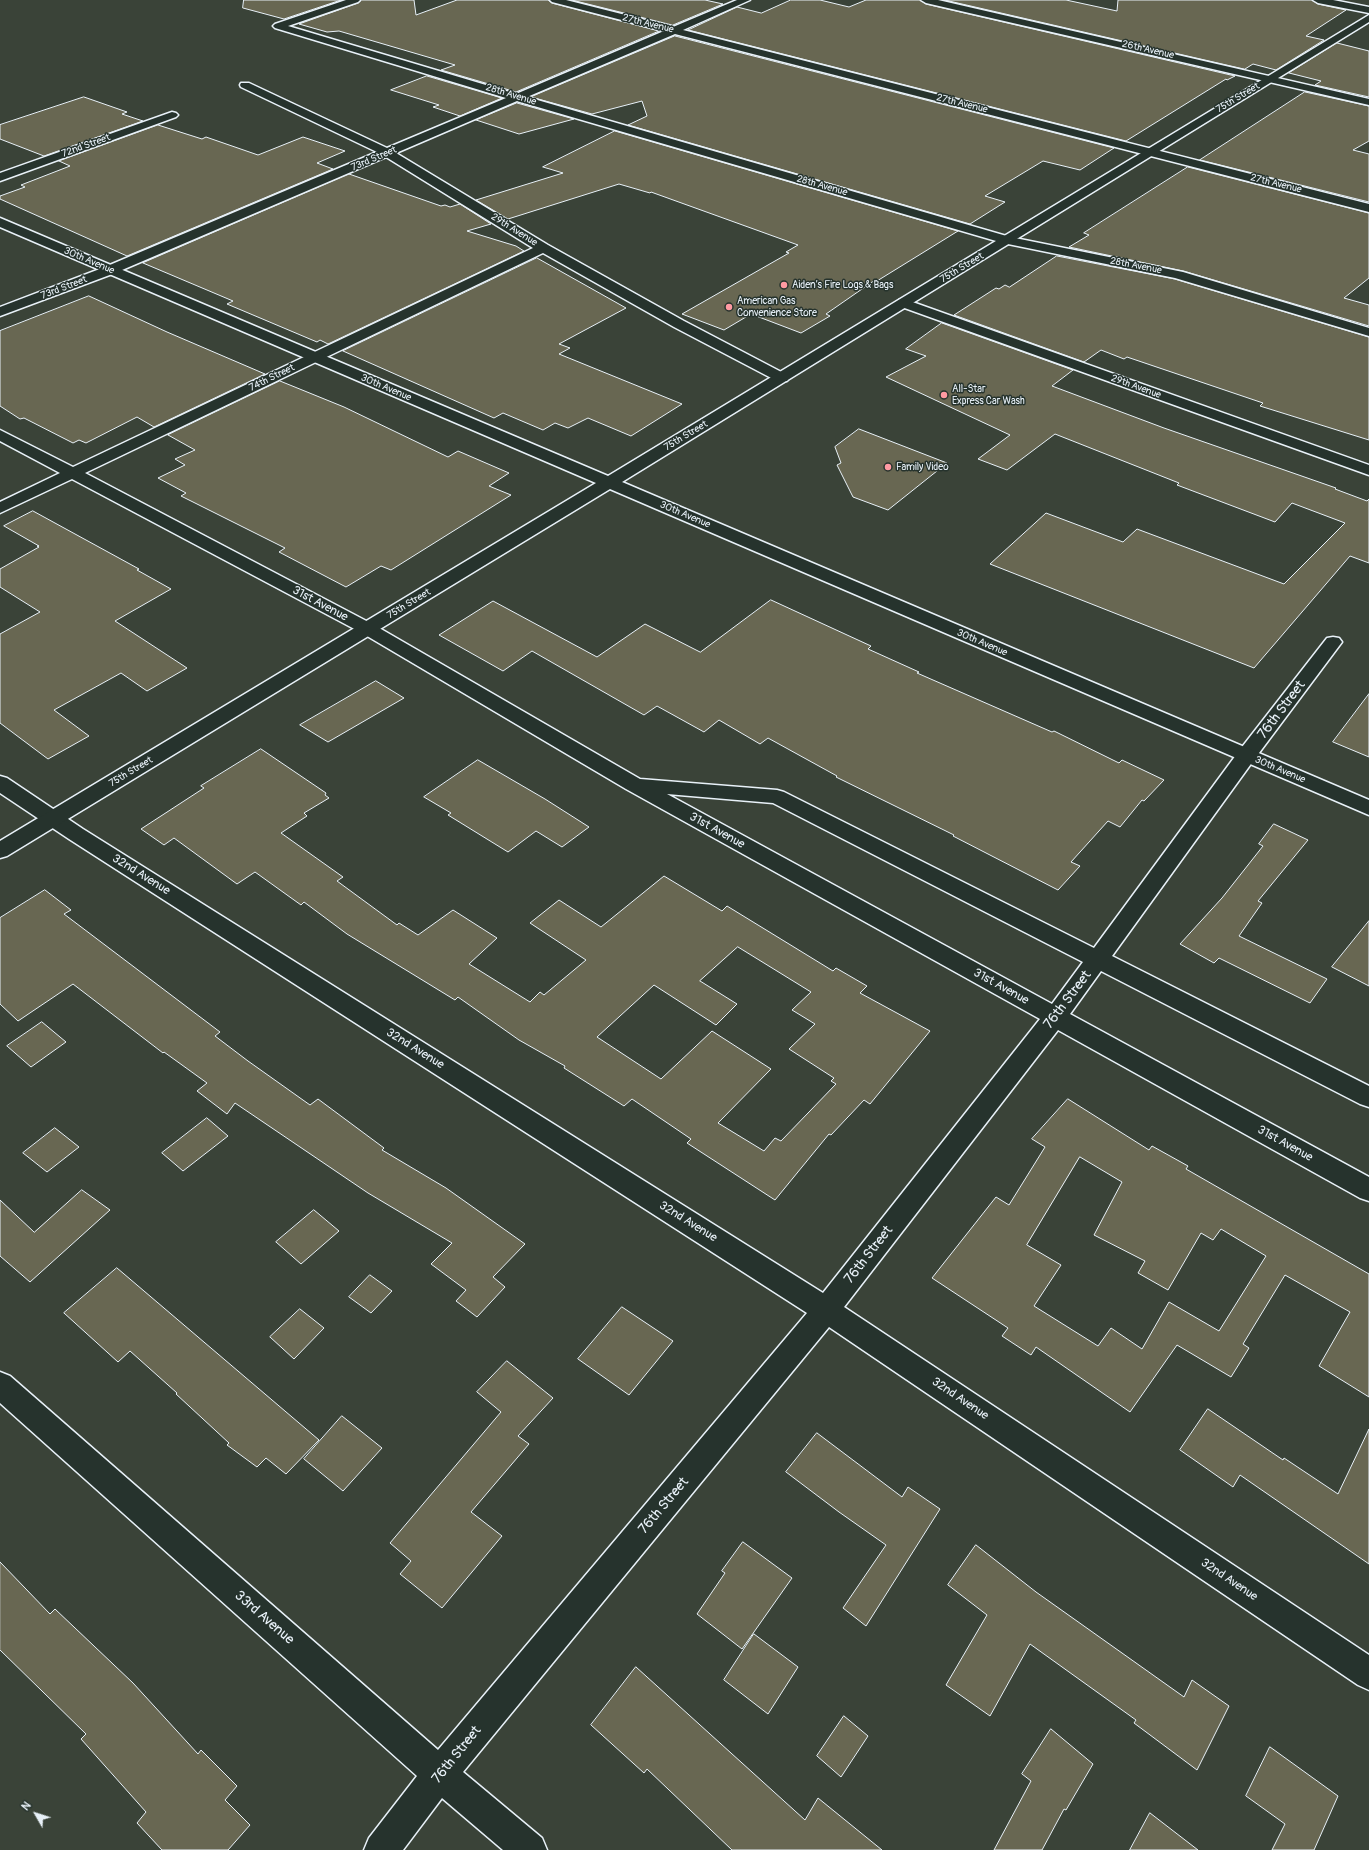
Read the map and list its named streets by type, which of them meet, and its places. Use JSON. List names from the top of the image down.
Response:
{
  "streets": {
    "street": [
      "27th Avenue",
      "26th Avenue",
      "28th Avenue",
      "75th Street",
      "72nd Street",
      "73rd Street",
      "29th Avenue",
      "30th Avenue",
      "74th Street",
      "31st Avenue",
      "76th Street",
      "32nd Avenue",
      "33rd Avenue"
    ]
  },
  "crossings": [
    ["27th Avenue", "75th Street"],
    ["27th Avenue", "73rd Street"],
    ["26th Avenue", "75th Street"],
    ["28th Avenue", "75th Street"],
    ["28th Avenue", "73rd Street"],
    ["75th Street", "29th Avenue"],
    ["75th Street", "30th Avenue"],
    ["75th Street", "31st Avenue"],
    ["75th Street", "32nd Avenue"],
    ["73rd Street", "29th Avenue"],
    ["73rd Street", "30th Avenue"],
    ["29th Avenue", "74th Street"],
    ["30th Avenue", "74th Street"],
    ["30th Avenue", "76th Street"],
    ["74th Street", "31st Avenue"],
    ["31st Avenue", "76th Street"],
    ["76th Street", "32nd Avenue"],
    ["76th Street", "33rd Avenue"]
  ],
  "places": [
    "Aiden’s Fire Logs & Bags",
    "American Gas Convenience Store",
    "All-Star Express Car Wash",
    "Family Video"
  ],
  "north": "top left"
}
